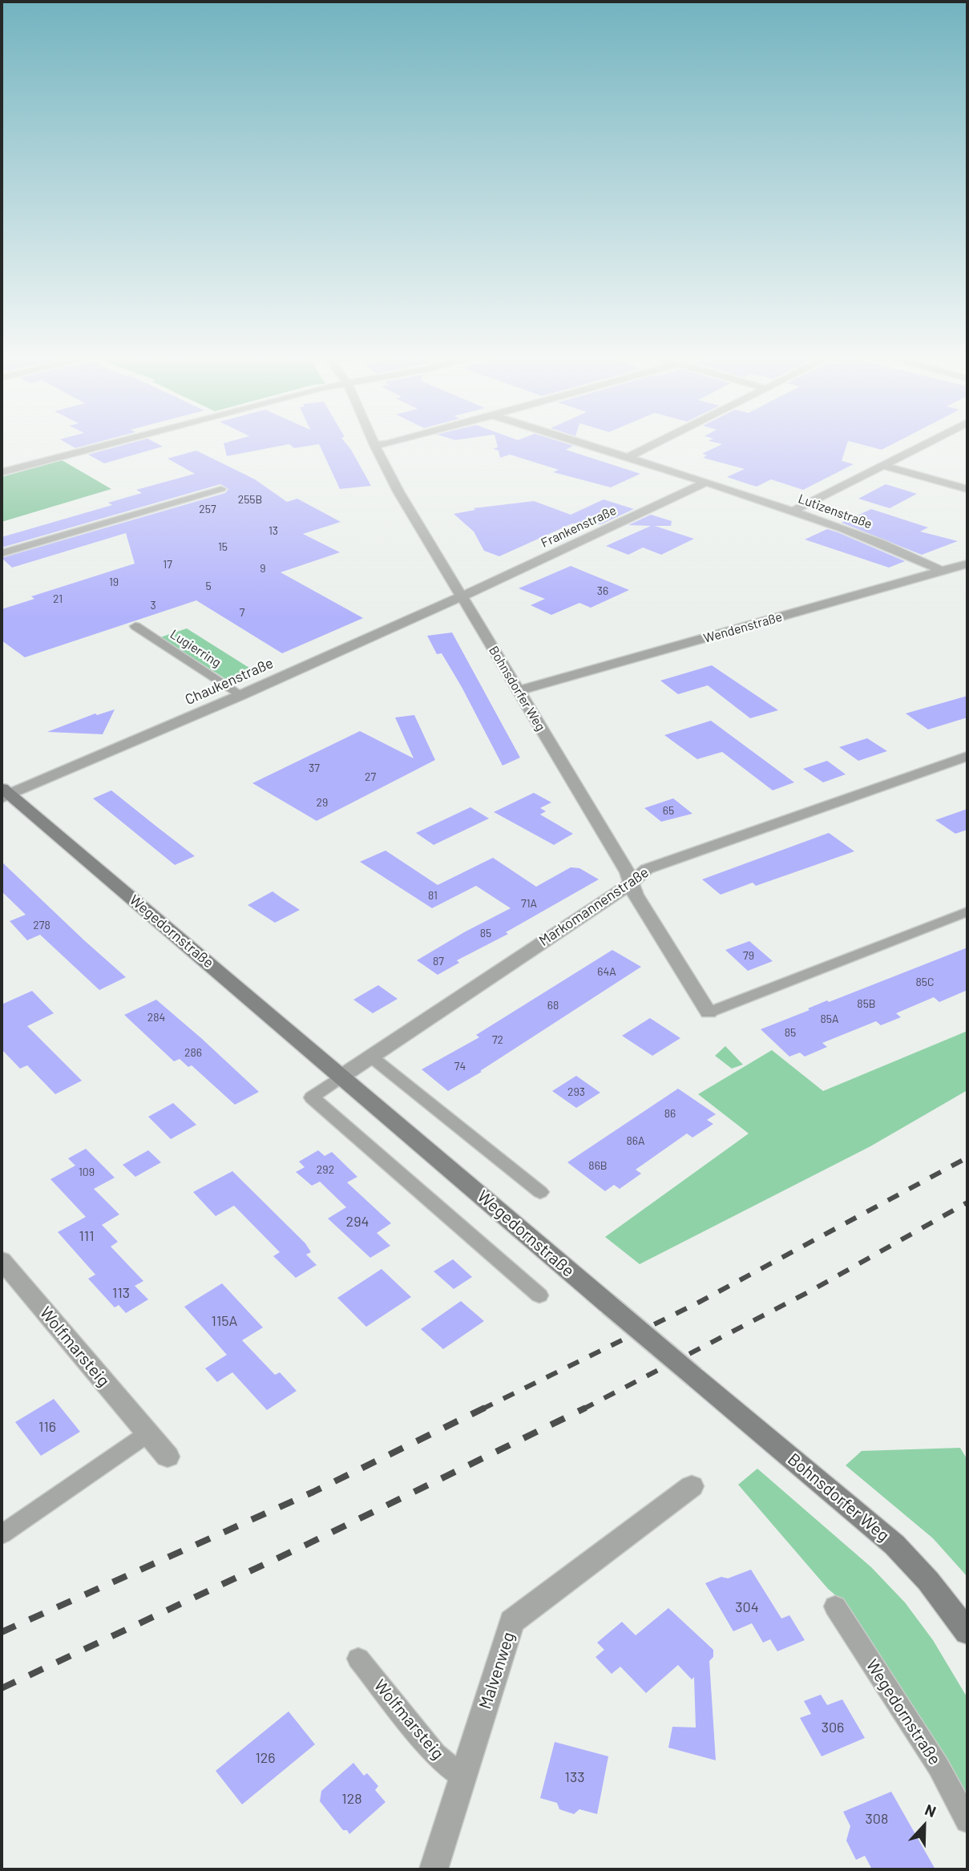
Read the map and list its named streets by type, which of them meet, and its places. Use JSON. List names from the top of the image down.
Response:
{
  "streets": {
    "street": [
      "Lutizenstraße",
      "Frankenstraße",
      "Wendenstraße",
      "Chaukenstraße",
      "Bohnsdorfer Weg",
      "Markomannenstraße",
      "Wegedornstraße",
      "Wolfmarsteig",
      "Malvenweg"
    ],
    "lane": ["Lugierring"]
  },
  "crossings": [
    ["Lutizenstraße", "Frankenstraße"],
    ["Lutizenstraße", "Wendenstraße"],
    ["Frankenstraße", "Chaukenstraße"],
    ["Frankenstraße", "Bohnsdorfer Weg"],
    ["Wendenstraße", "Bohnsdorfer Weg"],
    ["Lugierring", "Chaukenstraße"],
    ["Chaukenstraße", "Bohnsdorfer Weg"],
    ["Chaukenstraße", "Wegedornstraße"],
    ["Bohnsdorfer Weg", "Markomannenstraße"],
    ["Bohnsdorfer Weg", "Wegedornstraße"],
    ["Markomannenstraße", "Wegedornstraße"],
    ["Wolfmarsteig", "Malvenweg"]
  ],
  "house_numbers": [
    "255B",
    "257",
    "13",
    "15",
    "17",
    "9",
    "19",
    "5",
    "36",
    "21",
    "3",
    "7",
    "37",
    "27",
    "29",
    "65",
    "81",
    "71A",
    "278",
    "85",
    "79",
    "87",
    "64A",
    "85C",
    "85B",
    "68",
    "284",
    "85A",
    "85",
    "72",
    "286",
    "74",
    "293",
    "86",
    "86A",
    "86B",
    "292",
    "109",
    "294",
    "111",
    "113",
    "115A",
    "116",
    "304",
    "306",
    "126",
    "133",
    "128",
    "308"
  ],
  "north": "top"
}
